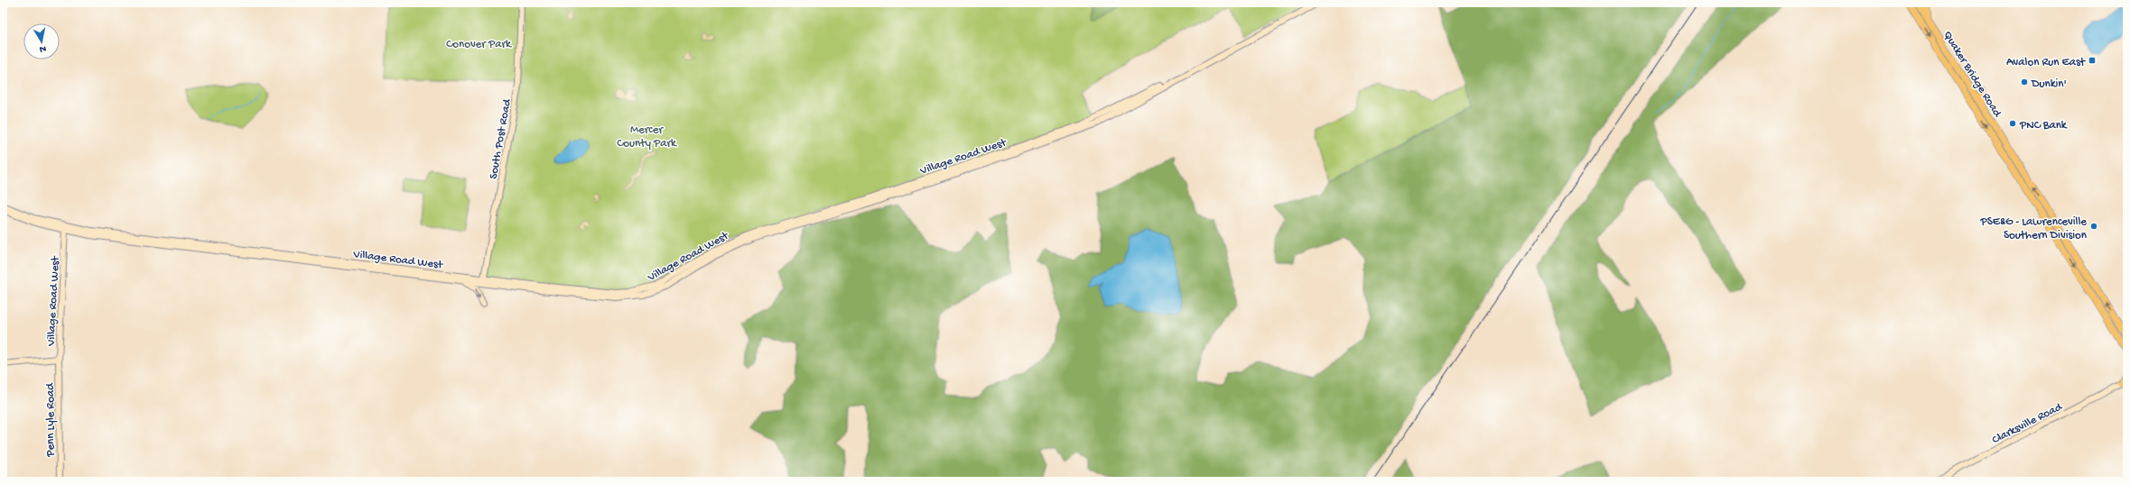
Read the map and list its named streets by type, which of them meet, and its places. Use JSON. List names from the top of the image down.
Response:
{
  "streets": {
    "main road": [
      "Quaker Bridge Road",
      "South Post Road",
      "Village Road West",
      "Penn Lyle Road",
      "Clarksville Road"
    ]
  },
  "crossings": [
    ["South Post Road", "Village Road West"],
    ["Village Road West", "Penn Lyle Road"]
  ],
  "parks": ["Conover Park", "Mercer County Park"],
  "places": {
    "transit": ["Avalon Run East"],
    "other": ["Dunkin'", "PNC Bank", "PSE&G - Lawrenceville Southern Division"]
  },
  "north": "bottom"
}
